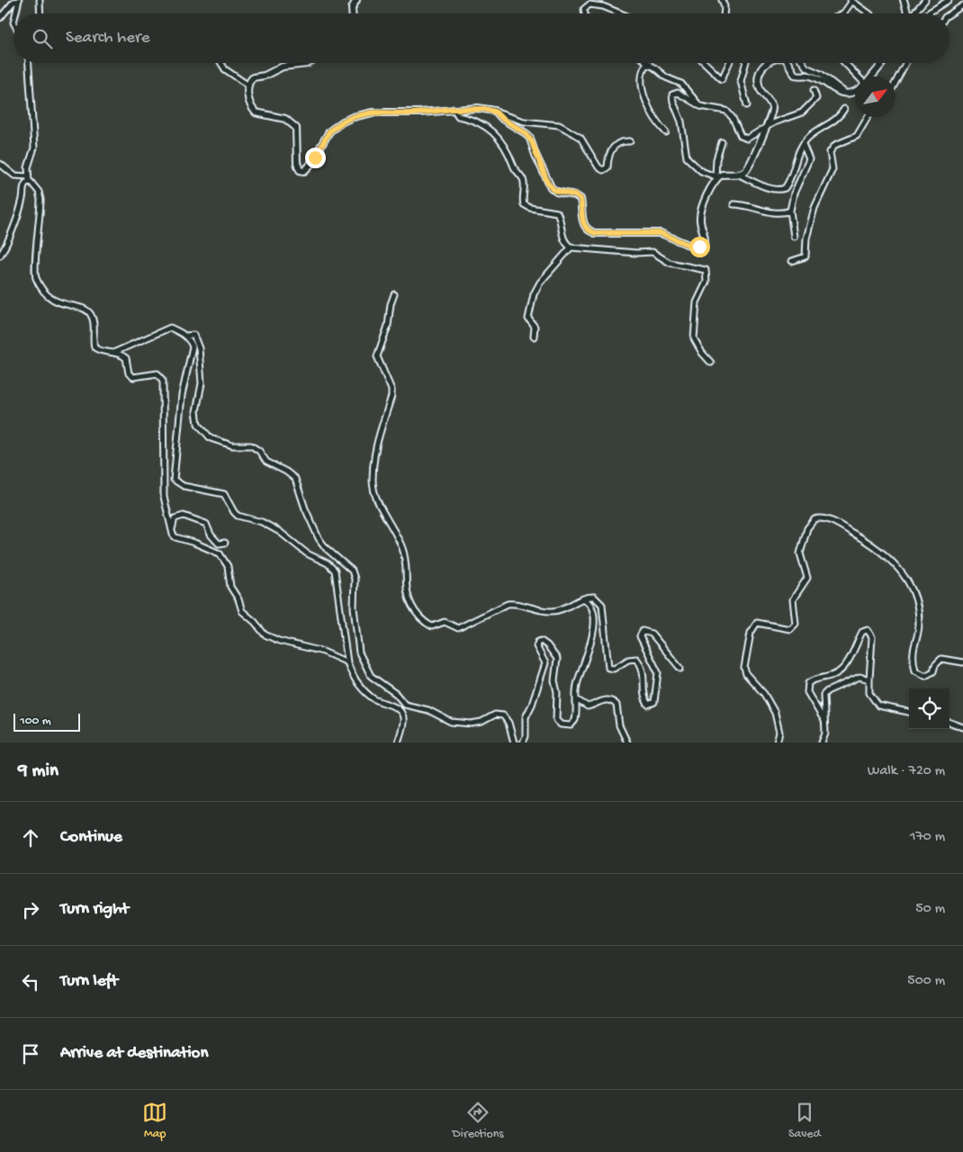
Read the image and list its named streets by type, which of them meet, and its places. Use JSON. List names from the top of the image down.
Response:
{
  "scale_bar": "100 m",
  "north": "top right",
  "page": {
    "search": "Search here",
    "scale": "100 m",
    "heading": ["9 min", "Walk · 720 m"],
    "list": [
      ["Continue", "170 m"],
      ["Turn right", "50 m"],
      ["Turn left", "500 m"],
      "Arrive at destination"
    ],
    "nav": ["Map", "Directions", "Saved"]
  }
}
